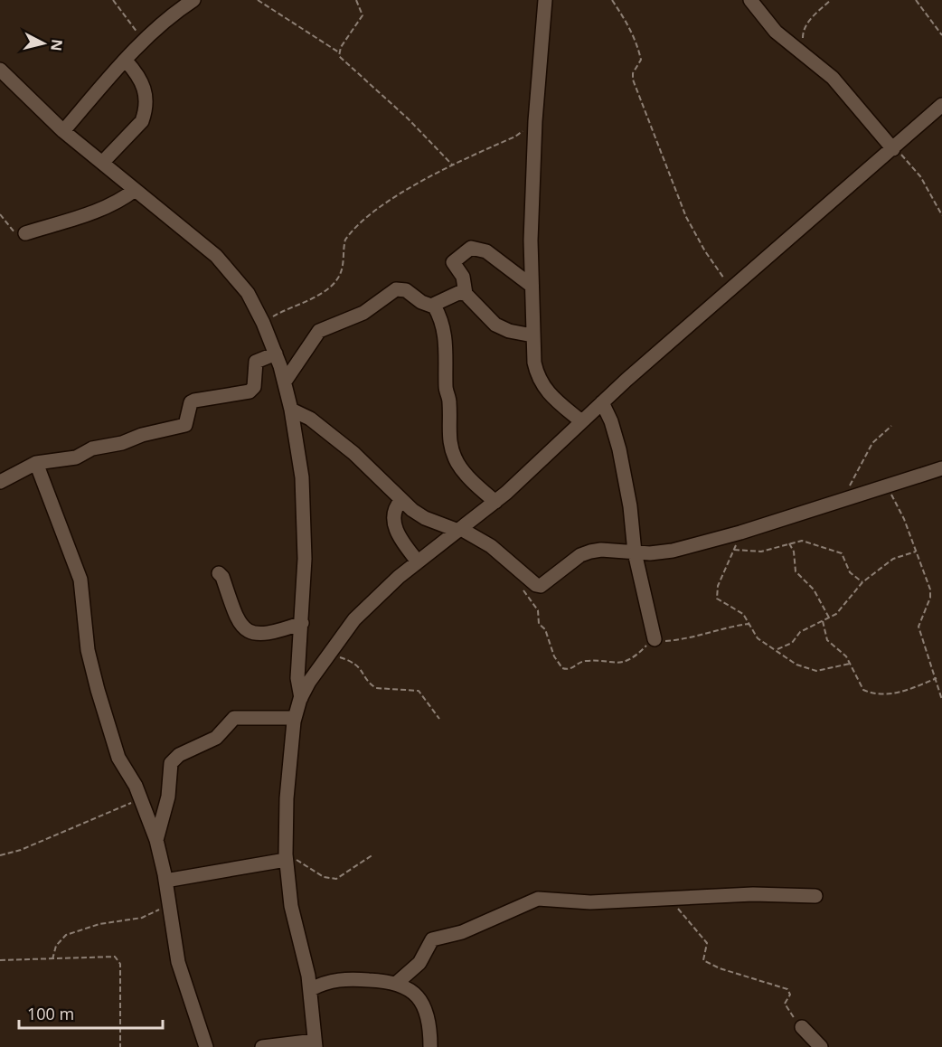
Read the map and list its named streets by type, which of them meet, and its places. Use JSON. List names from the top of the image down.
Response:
{
  "scale_bar": "100 m",
  "north": "right"
}
